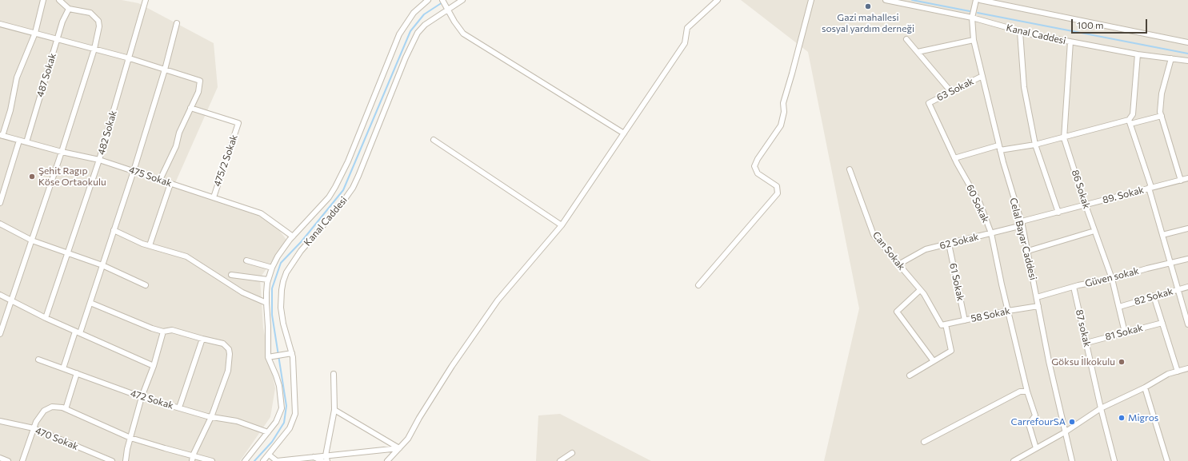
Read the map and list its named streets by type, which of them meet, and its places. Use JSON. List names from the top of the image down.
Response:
{
  "streets": {
    "street": [
      "Kanal Caddesi",
      "487 Sokak",
      "63 Sokak",
      "482 Sokak",
      "475/2 Sokak",
      "475 Sokak",
      "86 Sokak",
      "89. Sokak",
      "60 Sokak",
      "Celal Bayar Caddesi",
      "62 Sokak",
      "Can Sokak",
      "Güven sokak",
      "61 Sokak",
      "82 Sokak",
      "58 Sokak",
      "87 sokak",
      "81 Sokak",
      "472 Sokak",
      "470 Sokak"
    ]
  },
  "crossings": [
    ["Kanal Caddesi", "86 Sokak"],
    ["Kanal Caddesi", "Celal Bayar Caddesi"],
    ["487 Sokak", "475 Sokak"],
    ["63 Sokak", "60 Sokak"],
    ["63 Sokak", "Celal Bayar Caddesi"],
    ["482 Sokak", "475 Sokak"],
    ["475/2 Sokak", "475 Sokak"],
    ["86 Sokak", "89. Sokak"],
    ["86 Sokak", "Güven sokak"],
    ["86 Sokak", "82 Sokak"],
    ["86 Sokak", "81 Sokak"],
    ["89. Sokak", "Celal Bayar Caddesi"],
    ["89. Sokak", "62 Sokak"],
    ["60 Sokak", "62 Sokak"],
    ["60 Sokak", "58 Sokak"],
    ["Celal Bayar Caddesi", "62 Sokak"],
    ["Celal Bayar Caddesi", "Güven sokak"],
    ["Celal Bayar Caddesi", "58 Sokak"],
    ["62 Sokak", "Can Sokak"],
    ["62 Sokak", "61 Sokak"],
    ["Can Sokak", "58 Sokak"],
    ["Güven sokak", "87 sokak"],
    ["61 Sokak", "58 Sokak"],
    ["87 sokak", "81 Sokak"]
  ],
  "places": [
    "Gazi mahallesi sosyal yardım derneği",
    "Şehit Ragıp Köse Ortaokulu",
    "Göksu İlkokulu",
    "Migros",
    "CarrefourSA"
  ],
  "scale_bar": "100 m"
}
